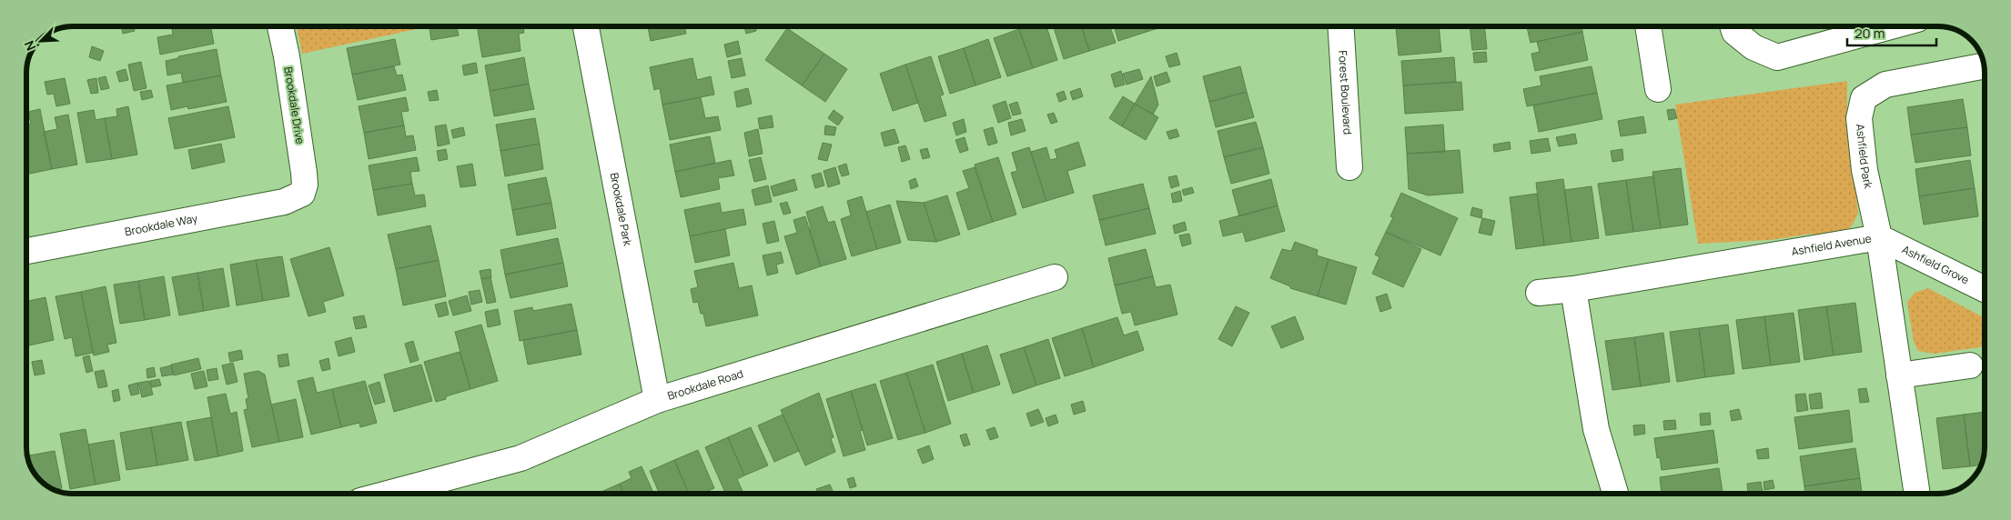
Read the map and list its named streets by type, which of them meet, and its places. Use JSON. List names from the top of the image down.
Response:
{
  "streets": {
    "street": [
      "Forest Boulevard",
      "Brookdale Drive",
      "Ashfield Park",
      "Brookdale Park",
      "Brookdale Way",
      "Ashfield Avenue",
      "Ashfield Grove",
      "Brookdale Road"
    ]
  },
  "crossings": [
    ["Brookdale Drive", "Brookdale Way"],
    ["Ashfield Park", "Ashfield Avenue"],
    ["Ashfield Park", "Ashfield Grove"],
    ["Brookdale Park", "Brookdale Road"],
    ["Ashfield Avenue", "Ashfield Grove"]
  ],
  "scale_bar": "20 m",
  "north": "bottom left"
}
